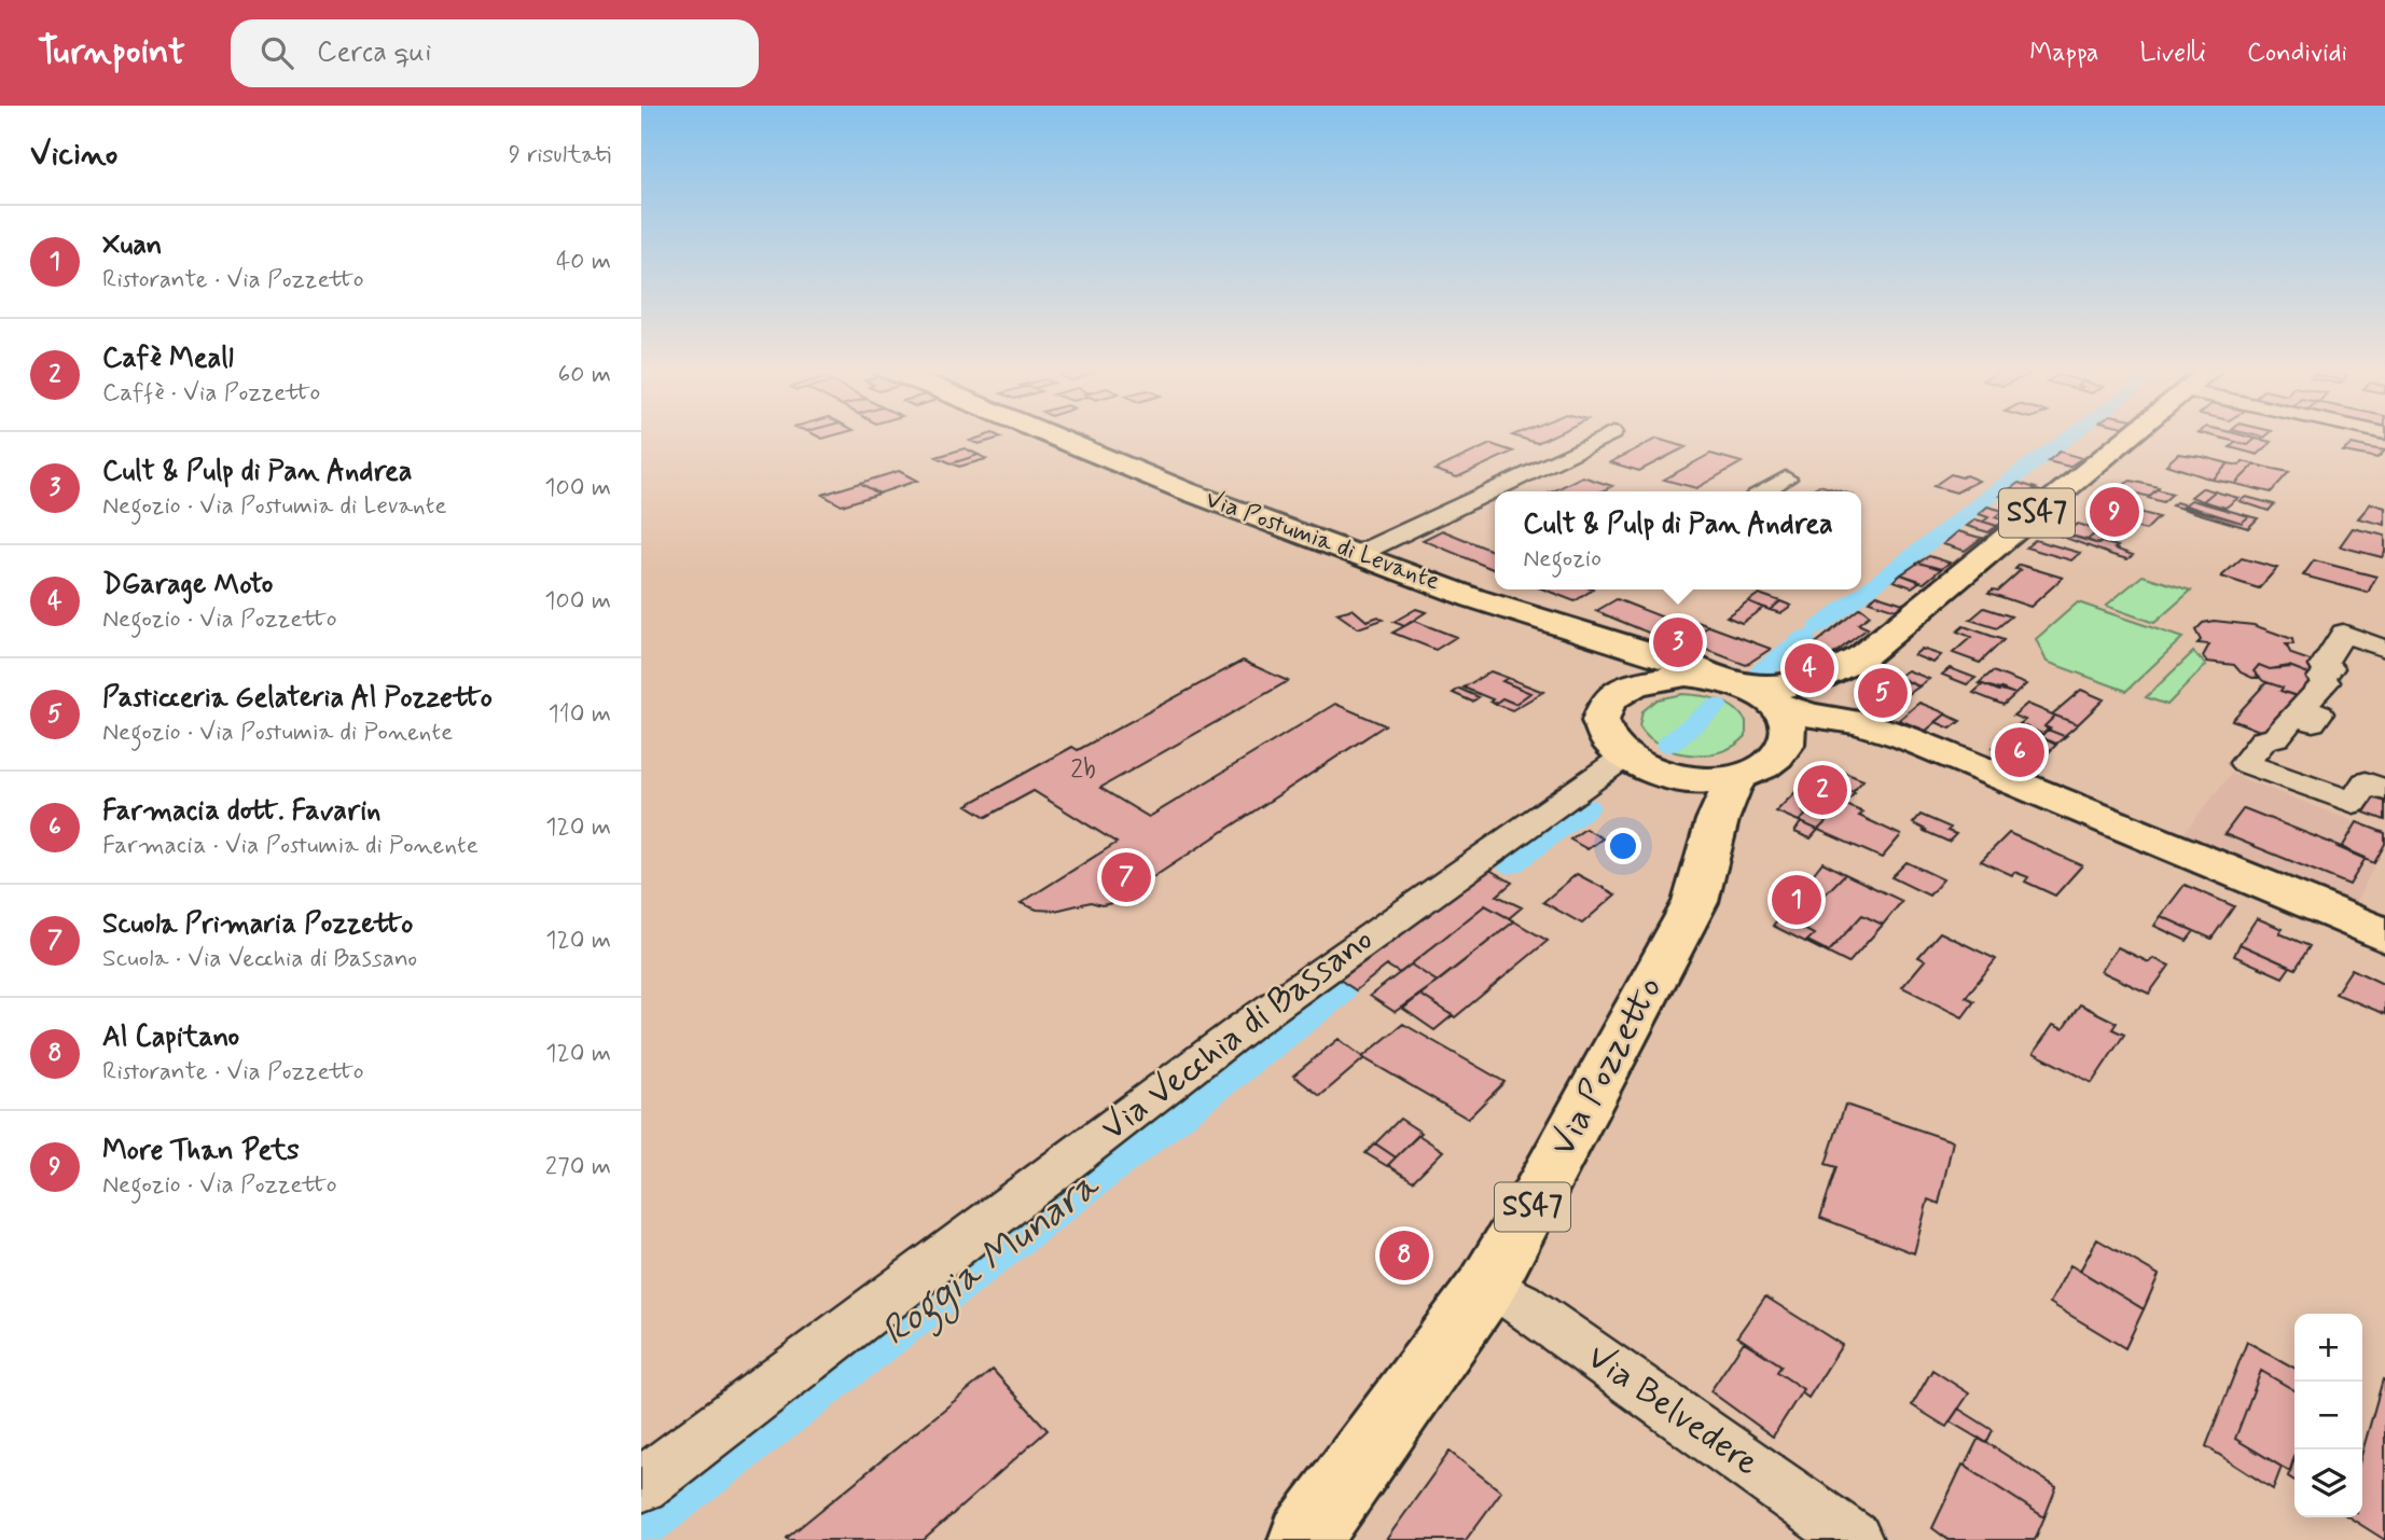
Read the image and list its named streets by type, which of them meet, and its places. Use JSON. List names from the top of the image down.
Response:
{
  "streets": {
    "main road": ["SS47", "Via Postumia di Levante", "Via Pozzetto"],
    "street": ["Via Vecchia di Bassano", "Via Belvedere"]
  },
  "crossings": [
    ["SS47", "Via Postumia di Levante"],
    ["SS47", "Via Vecchia di Bassano"],
    ["SS47", "Via Pozzetto"],
    ["Via Pozzetto", "Via Belvedere"]
  ],
  "water": ["Roggia Munara"],
  "house_numbers": ["2b"],
  "page": {
    "header": "Turnpoint",
    "search": "Cerca qui",
    "nav": ["Mappa", "Livelli", "Condividi"],
    "heading": ["Vicino", "9 risultati"],
    "list": [
      {
        "mark": "1",
        "name": "Xuan",
        "note": "Ristorante · Via Pozzetto",
        "value": "40 m"
      },
      {
        "mark": "2",
        "name": "Cafè Meall",
        "note": "Caffè · Via Pozzetto",
        "value": "60 m"
      },
      {
        "mark": "3",
        "name": "Cult & Pulp di Pan Andrea",
        "note": "Negozio · Via Postumia di Levante",
        "value": "100 m"
      },
      {
        "mark": "4",
        "name": "DGarage Moto",
        "note": "Negozio · Via Pozzetto",
        "value": "100 m"
      },
      {
        "mark": "5",
        "name": "Pasticceria Gelateria Al Pozzetto",
        "note": "Negozio · Via Postumia di Ponente",
        "value": "110 m"
      },
      {
        "mark": "6",
        "name": "Farmacia dott. Favarin",
        "note": "Farmacia · Via Postumia di Ponente",
        "value": "120 m"
      },
      {
        "mark": "7",
        "name": "Scuola Primaria Pozzetto",
        "note": "Scuola · Via Vecchia di Bassano",
        "value": "120 m"
      },
      {
        "mark": "8",
        "name": "Al Capitano",
        "note": "Ristorante · Via Pozzetto",
        "value": "120 m"
      },
      {
        "mark": "9",
        "name": "More Than Pets",
        "note": "Negozio · Via Pozzetto",
        "value": "270 m"
      }
    ],
    "pins": [
      "9",
      "3",
      "4",
      "5",
      "6",
      "2",
      "7",
      "1",
      "8"
    ],
    "popup": ["Cult & Pulp di Pan Andrea", "Negozio"],
    "map_buttons": ["+", "−"]
  }
}
